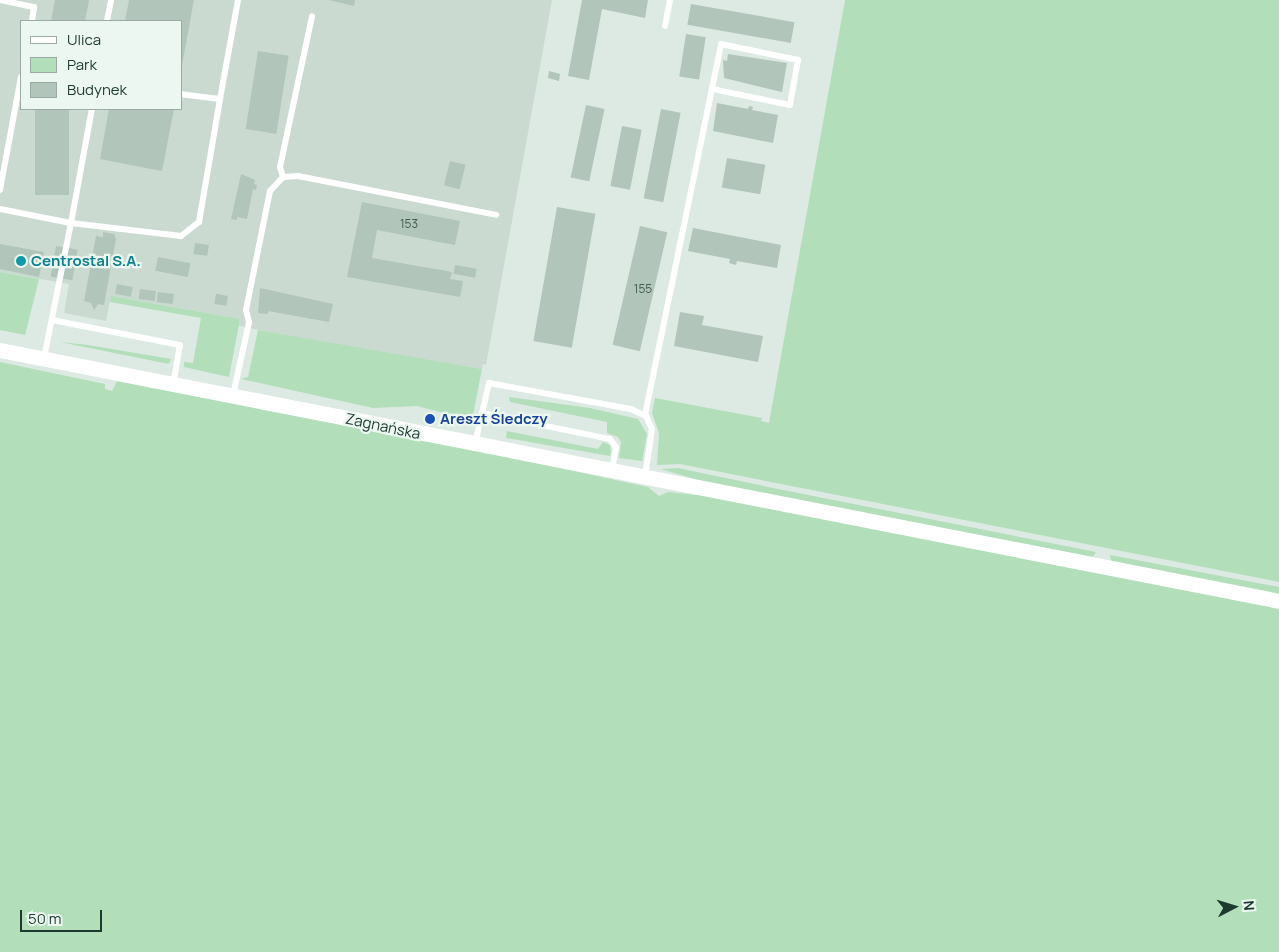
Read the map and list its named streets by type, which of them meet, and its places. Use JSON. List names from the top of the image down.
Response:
{
  "streets": {
    "street": ["Zagnańska"]
  },
  "places": ["Centrostal S.A.", "Areszt Śledczy"],
  "house_numbers": ["153", "155"],
  "legend": ["Ulica", "Park", "Budynek"],
  "scale_bar": "50 m",
  "north": "right"
}
